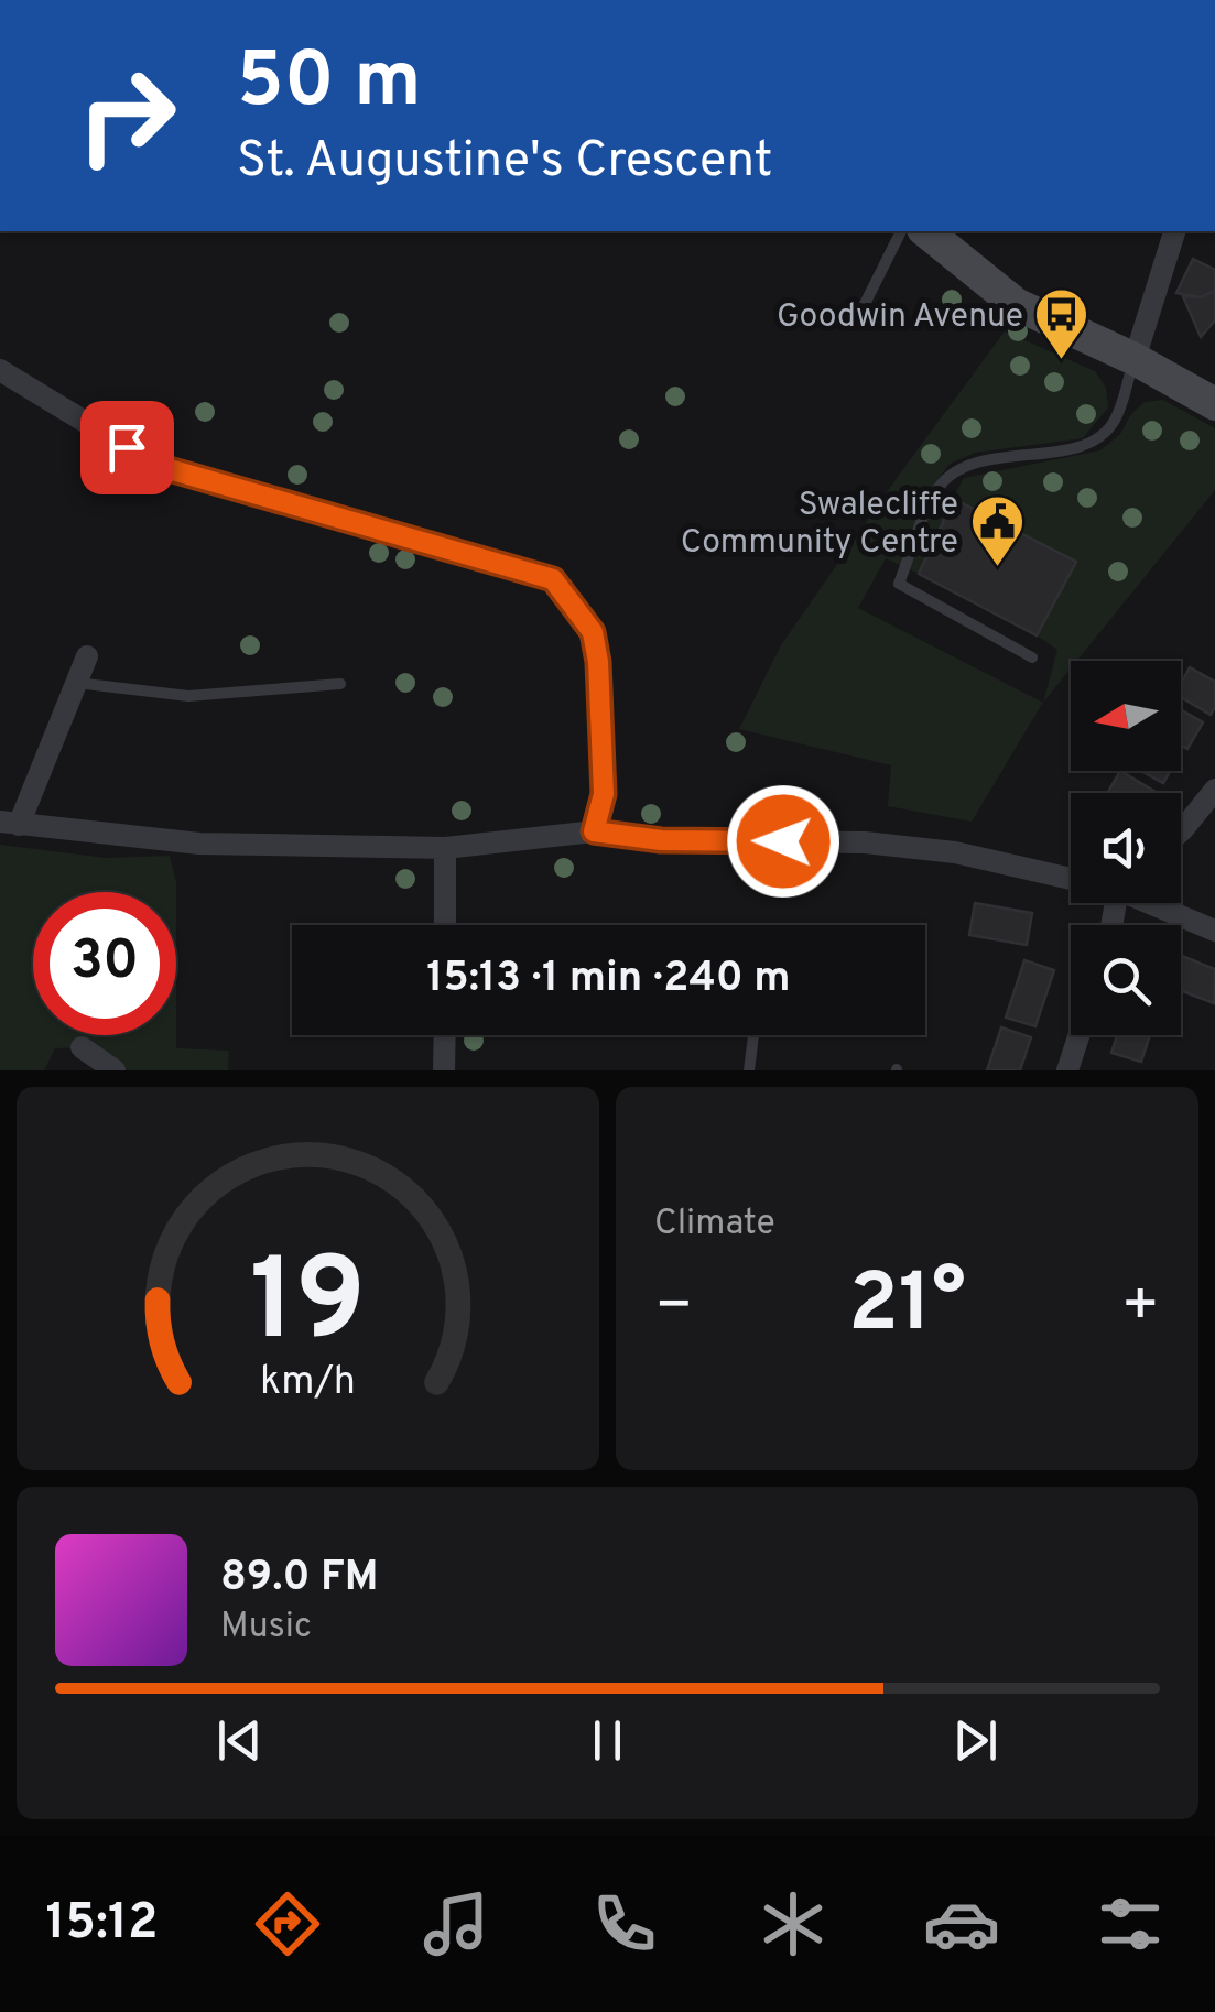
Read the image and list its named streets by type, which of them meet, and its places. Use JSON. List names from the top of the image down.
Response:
{
  "places": {
    "bus stop": ["Goodwin Avenue"],
    "public building": ["Swalecliffe Community Centre"]
  },
  "north": "left",
  "page": {
    "turn": ["50 m", "St. Augustine's Crescent"],
    "limit": "30",
    "trip": "15:13 · 1 min · 240 m",
    "tile": "Climate",
    "heat": ["−", "21°", "+"],
    "song": ["89.0 FM", "Music"],
    "tabs": "15:12",
    "gauge": ["19", "km/h"]
  }
}
